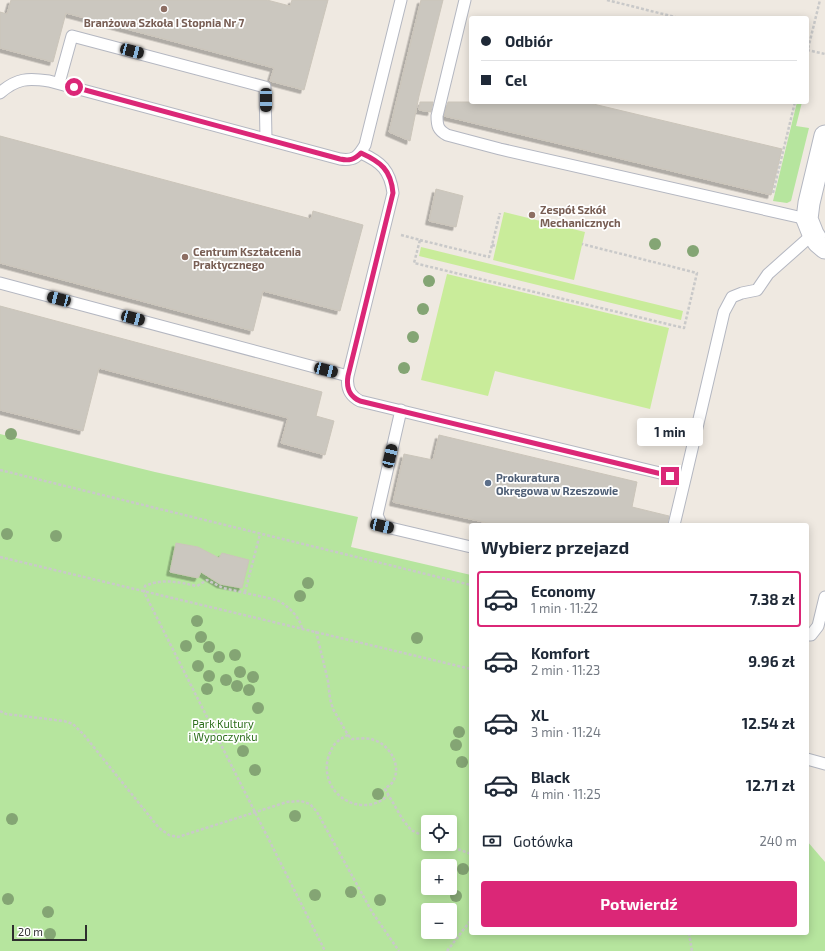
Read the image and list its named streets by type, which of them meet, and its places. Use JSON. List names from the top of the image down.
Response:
{
  "parks": ["Park Kultury i Wypoczynku"],
  "places": [
    "Branżowa Szkoła I Stopnia Nr 7",
    "Zespół Szkół Mechanicznych",
    "Centrum Kształcenia Praktycznego",
    "Prokuratura Okręgowa w Rzeszowie"
  ],
  "scale_bar": "20 m",
  "page": {
    "banner": ["Odbiór", "Cel"],
    "bubble": "1 min",
    "heading": "Wybierz przejazd",
    "list": [
      {
        "name": "Economy",
        "note": "1 min · 11:22",
        "value": "7.38 zł"
      },
      {
        "name": "Komfort",
        "note": "2 min · 11:23",
        "value": "9.96 zł"
      },
      {
        "name": "XL",
        "note": "3 min · 11:24",
        "value": "12.54 zł"
      },
      {
        "name": "Black",
        "note": "4 min · 11:25",
        "value": "12.71 zł"
      }
    ],
    "map_buttons": ["+", "−"],
    "pay": ["Gotówka", "240 m"],
    "buttons": "Potwierdź",
    "scale": "20 m"
  }
}
